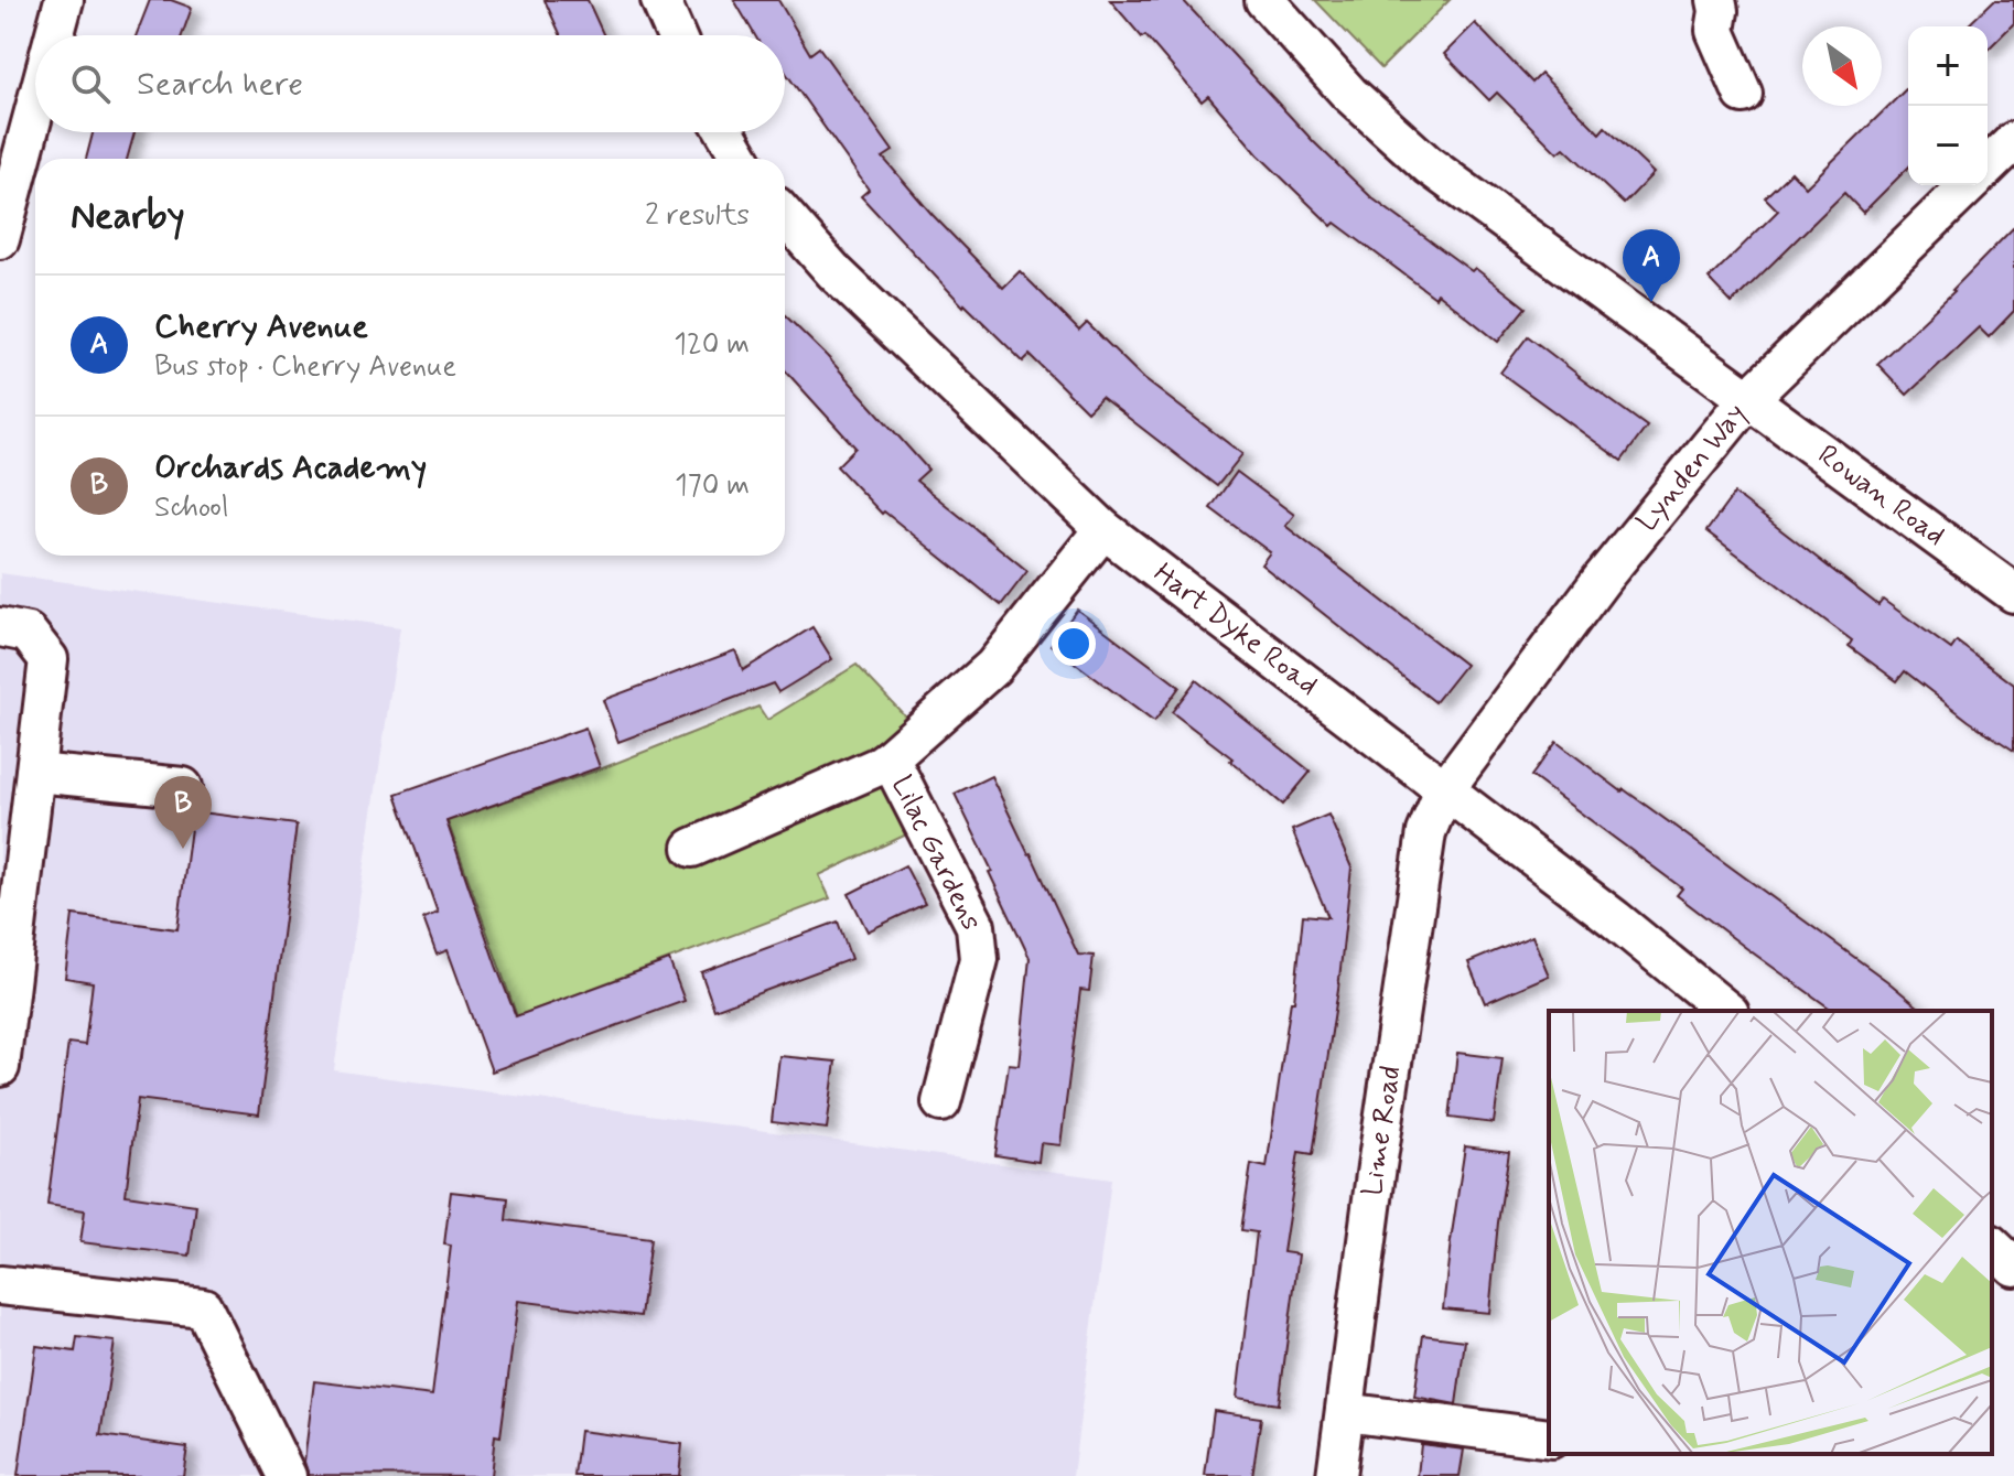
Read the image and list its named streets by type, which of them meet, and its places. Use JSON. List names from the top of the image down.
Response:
{
  "streets": {
    "street": [
      "Lynden Way",
      "Rowan Road",
      "Hart Dyke Road",
      "Lilac Gardens",
      "Lime Road"
    ]
  },
  "crossings": [
    ["Lynden Way", "Rowan Road"],
    ["Lynden Way", "Hart Dyke Road"],
    ["Lynden Way", "Lime Road"],
    ["Hart Dyke Road", "Lilac Gardens"],
    ["Hart Dyke Road", "Lime Road"]
  ],
  "north": "bottom right",
  "page": {
    "map_buttons": ["+", "−"],
    "search": "Search here",
    "heading": ["Nearby", "2 results"],
    "pins": ["A", "B"],
    "list": [
      {
        "mark": "A",
        "name": "Cherry Avenue",
        "note": "Bus stop · Cherry Avenue",
        "value": "120 m"
      },
      {
        "mark": "B",
        "name": "Orchards Academy",
        "note": "School",
        "value": "170 m"
      }
    ]
  }
}
